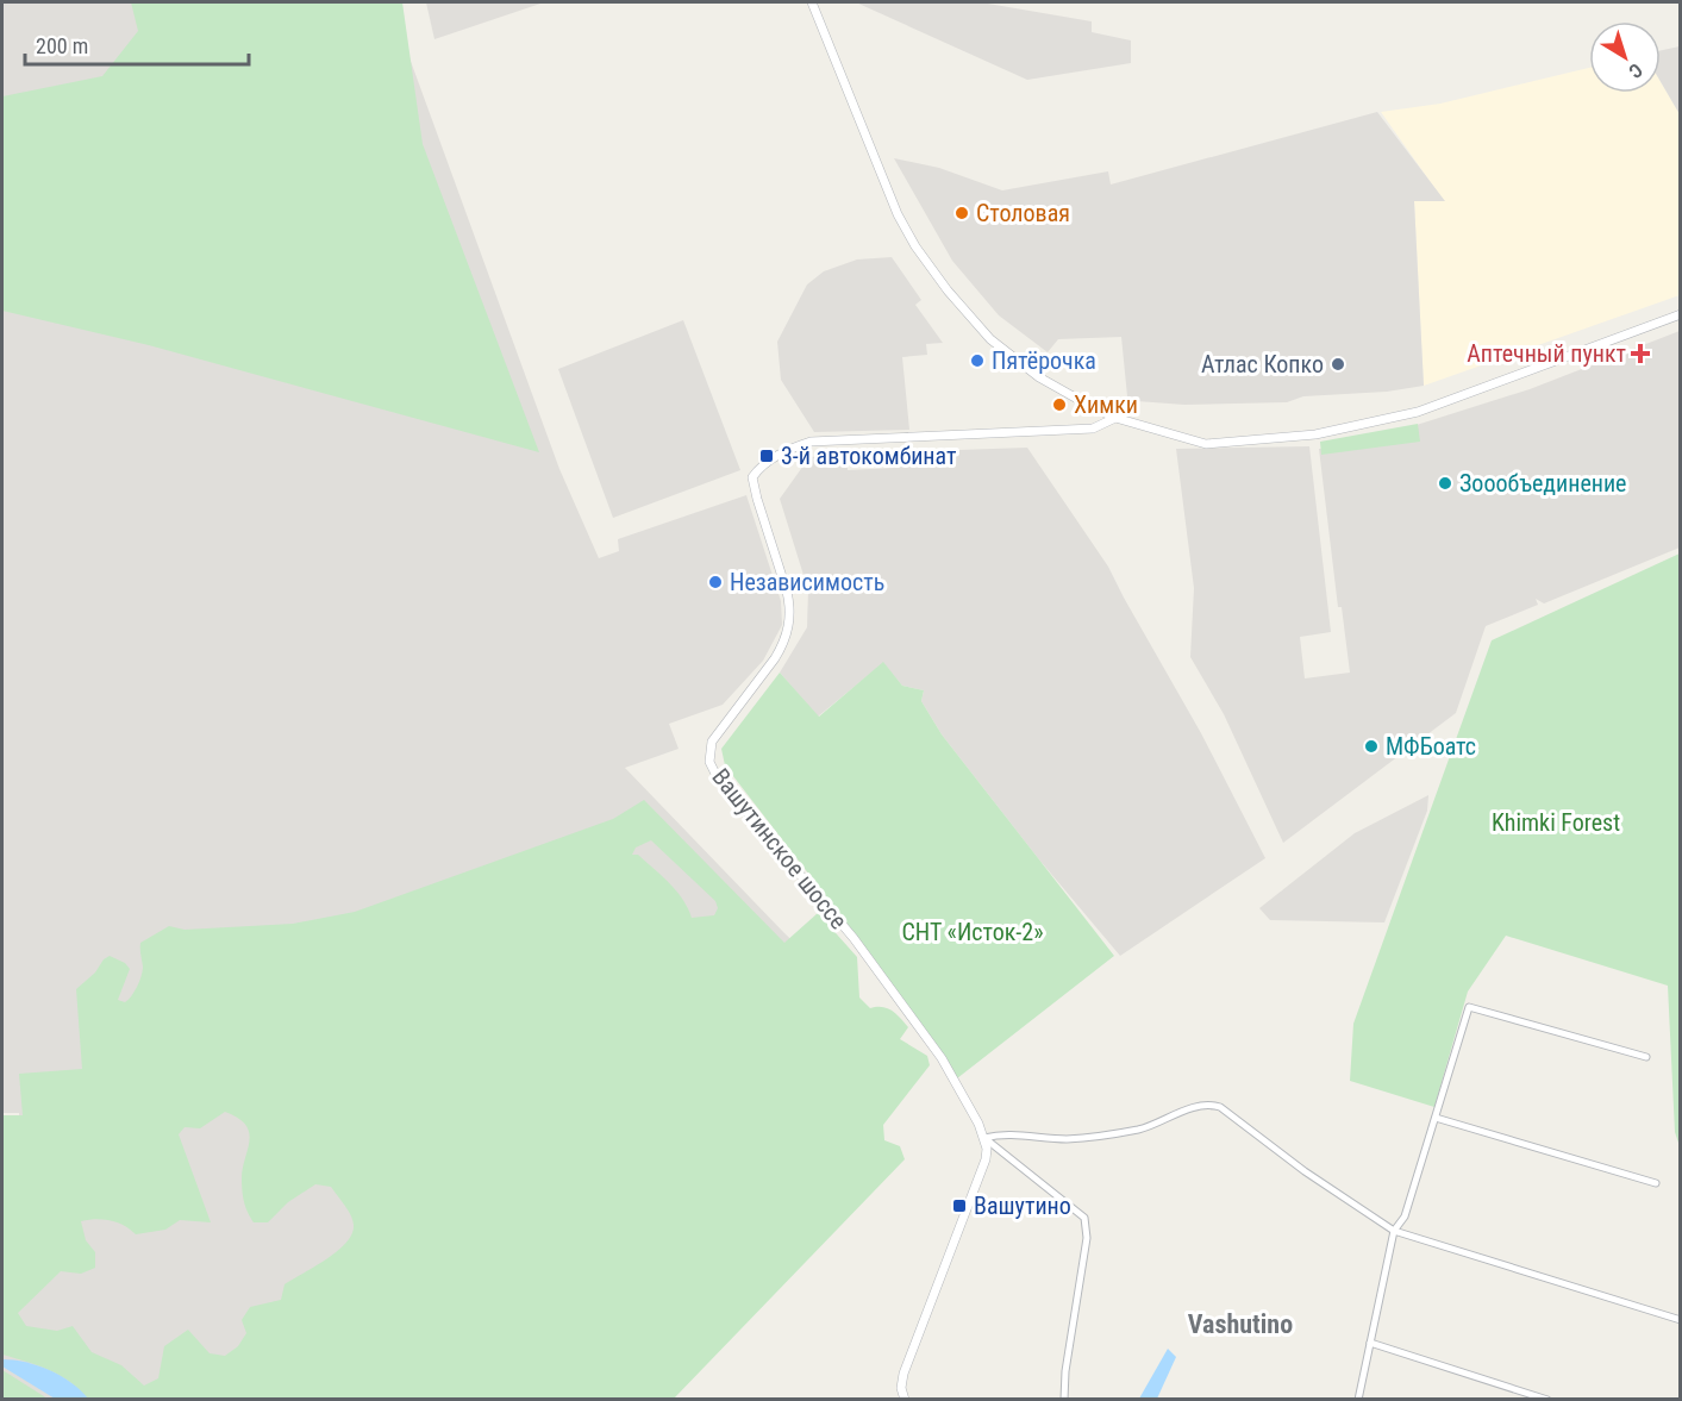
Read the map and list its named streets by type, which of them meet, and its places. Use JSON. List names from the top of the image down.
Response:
{
  "streets": {
    "street": ["Вашутинское шоссе"]
  },
  "districts": ["Vashutino"],
  "parks": ["Khimki Forest", "СНТ «Исток-2»"],
  "places": {
    "other": [
      "Столовая",
      "Пятёрочка",
      "Атлас Копко",
      "Химки",
      "Зоообъединение",
      "Независимость",
      "МФБоатс"
    ],
    "health": ["Аптечный пункт"],
    "transit": ["3-й автокомбинат", "Вашутино"]
  },
  "scale_bar": "200 m",
  "north": "bottom right"
}
